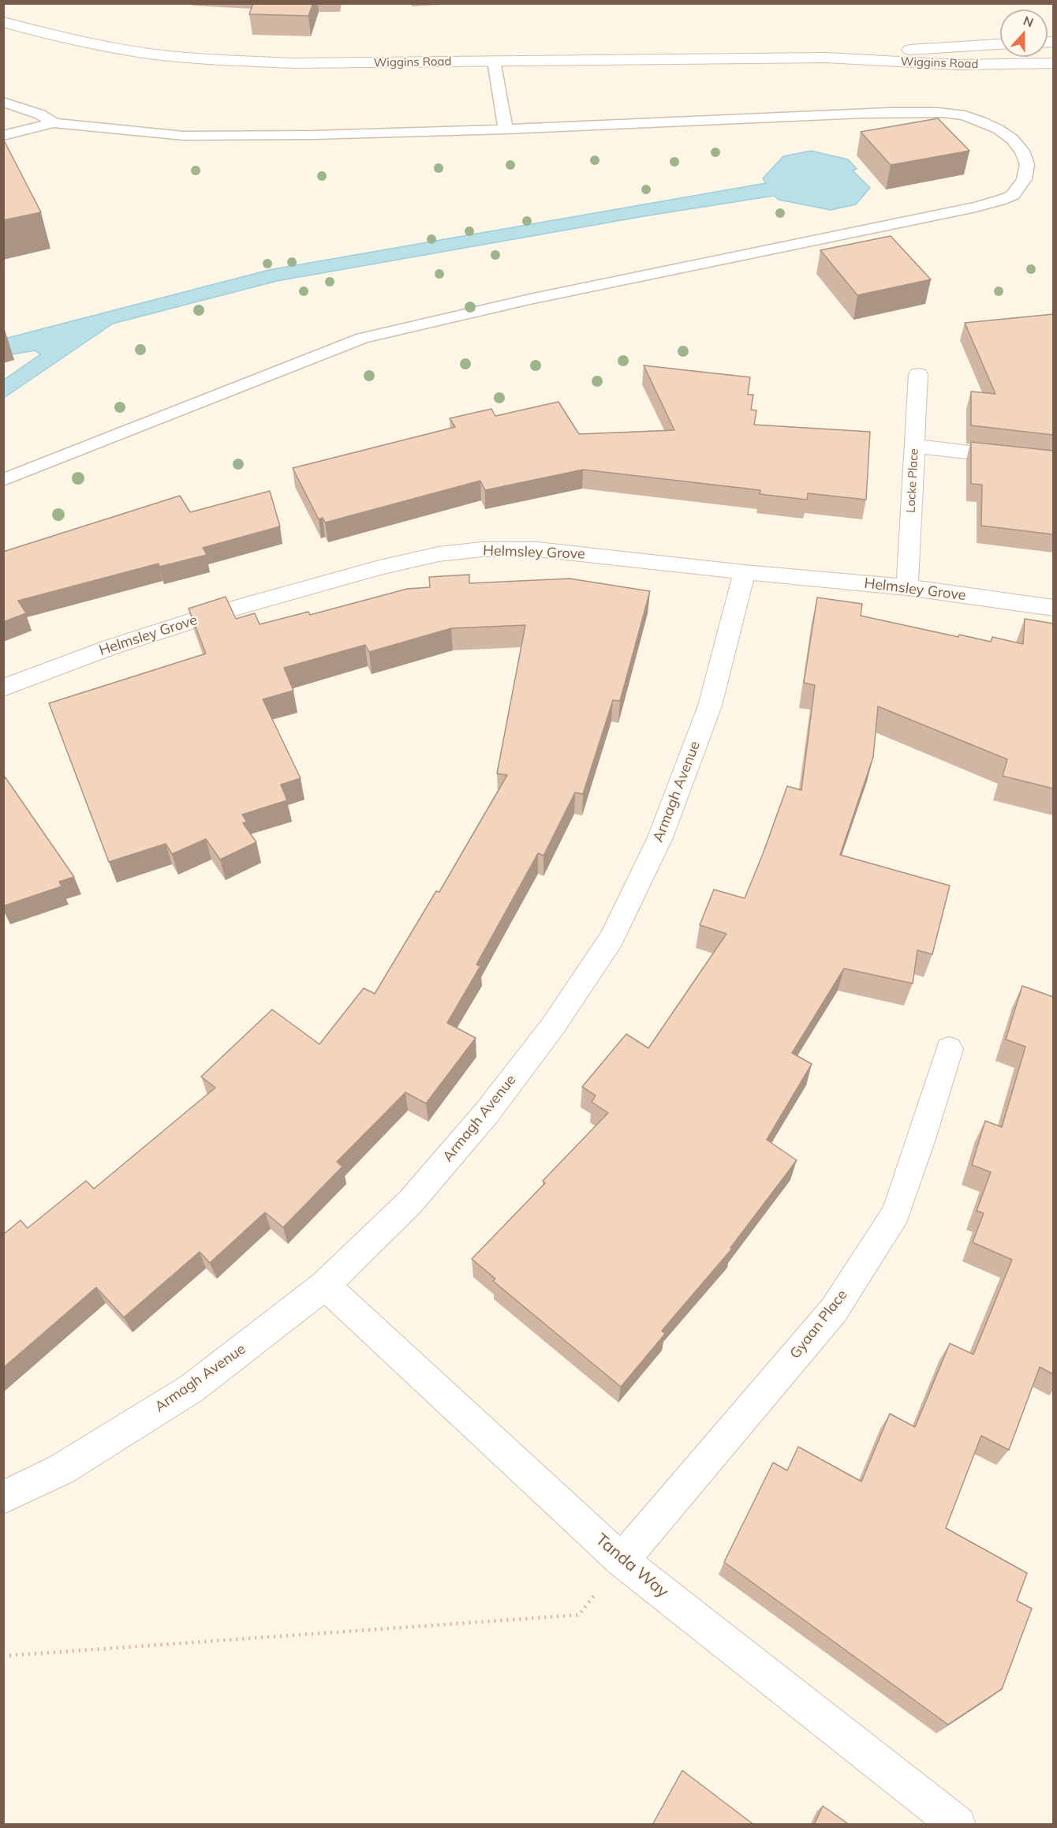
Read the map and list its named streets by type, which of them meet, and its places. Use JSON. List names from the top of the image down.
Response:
{
  "streets": {
    "street": [
      "Wiggins Road",
      "Locke Place",
      "Helmsley Grove",
      "Armagh Avenue",
      "Gyaan Place",
      "Tanda Way"
    ]
  },
  "crossings": [
    ["Locke Place", "Helmsley Grove"],
    ["Helmsley Grove", "Armagh Avenue"],
    ["Armagh Avenue", "Tanda Way"],
    ["Gyaan Place", "Tanda Way"]
  ],
  "north": "top"
}
